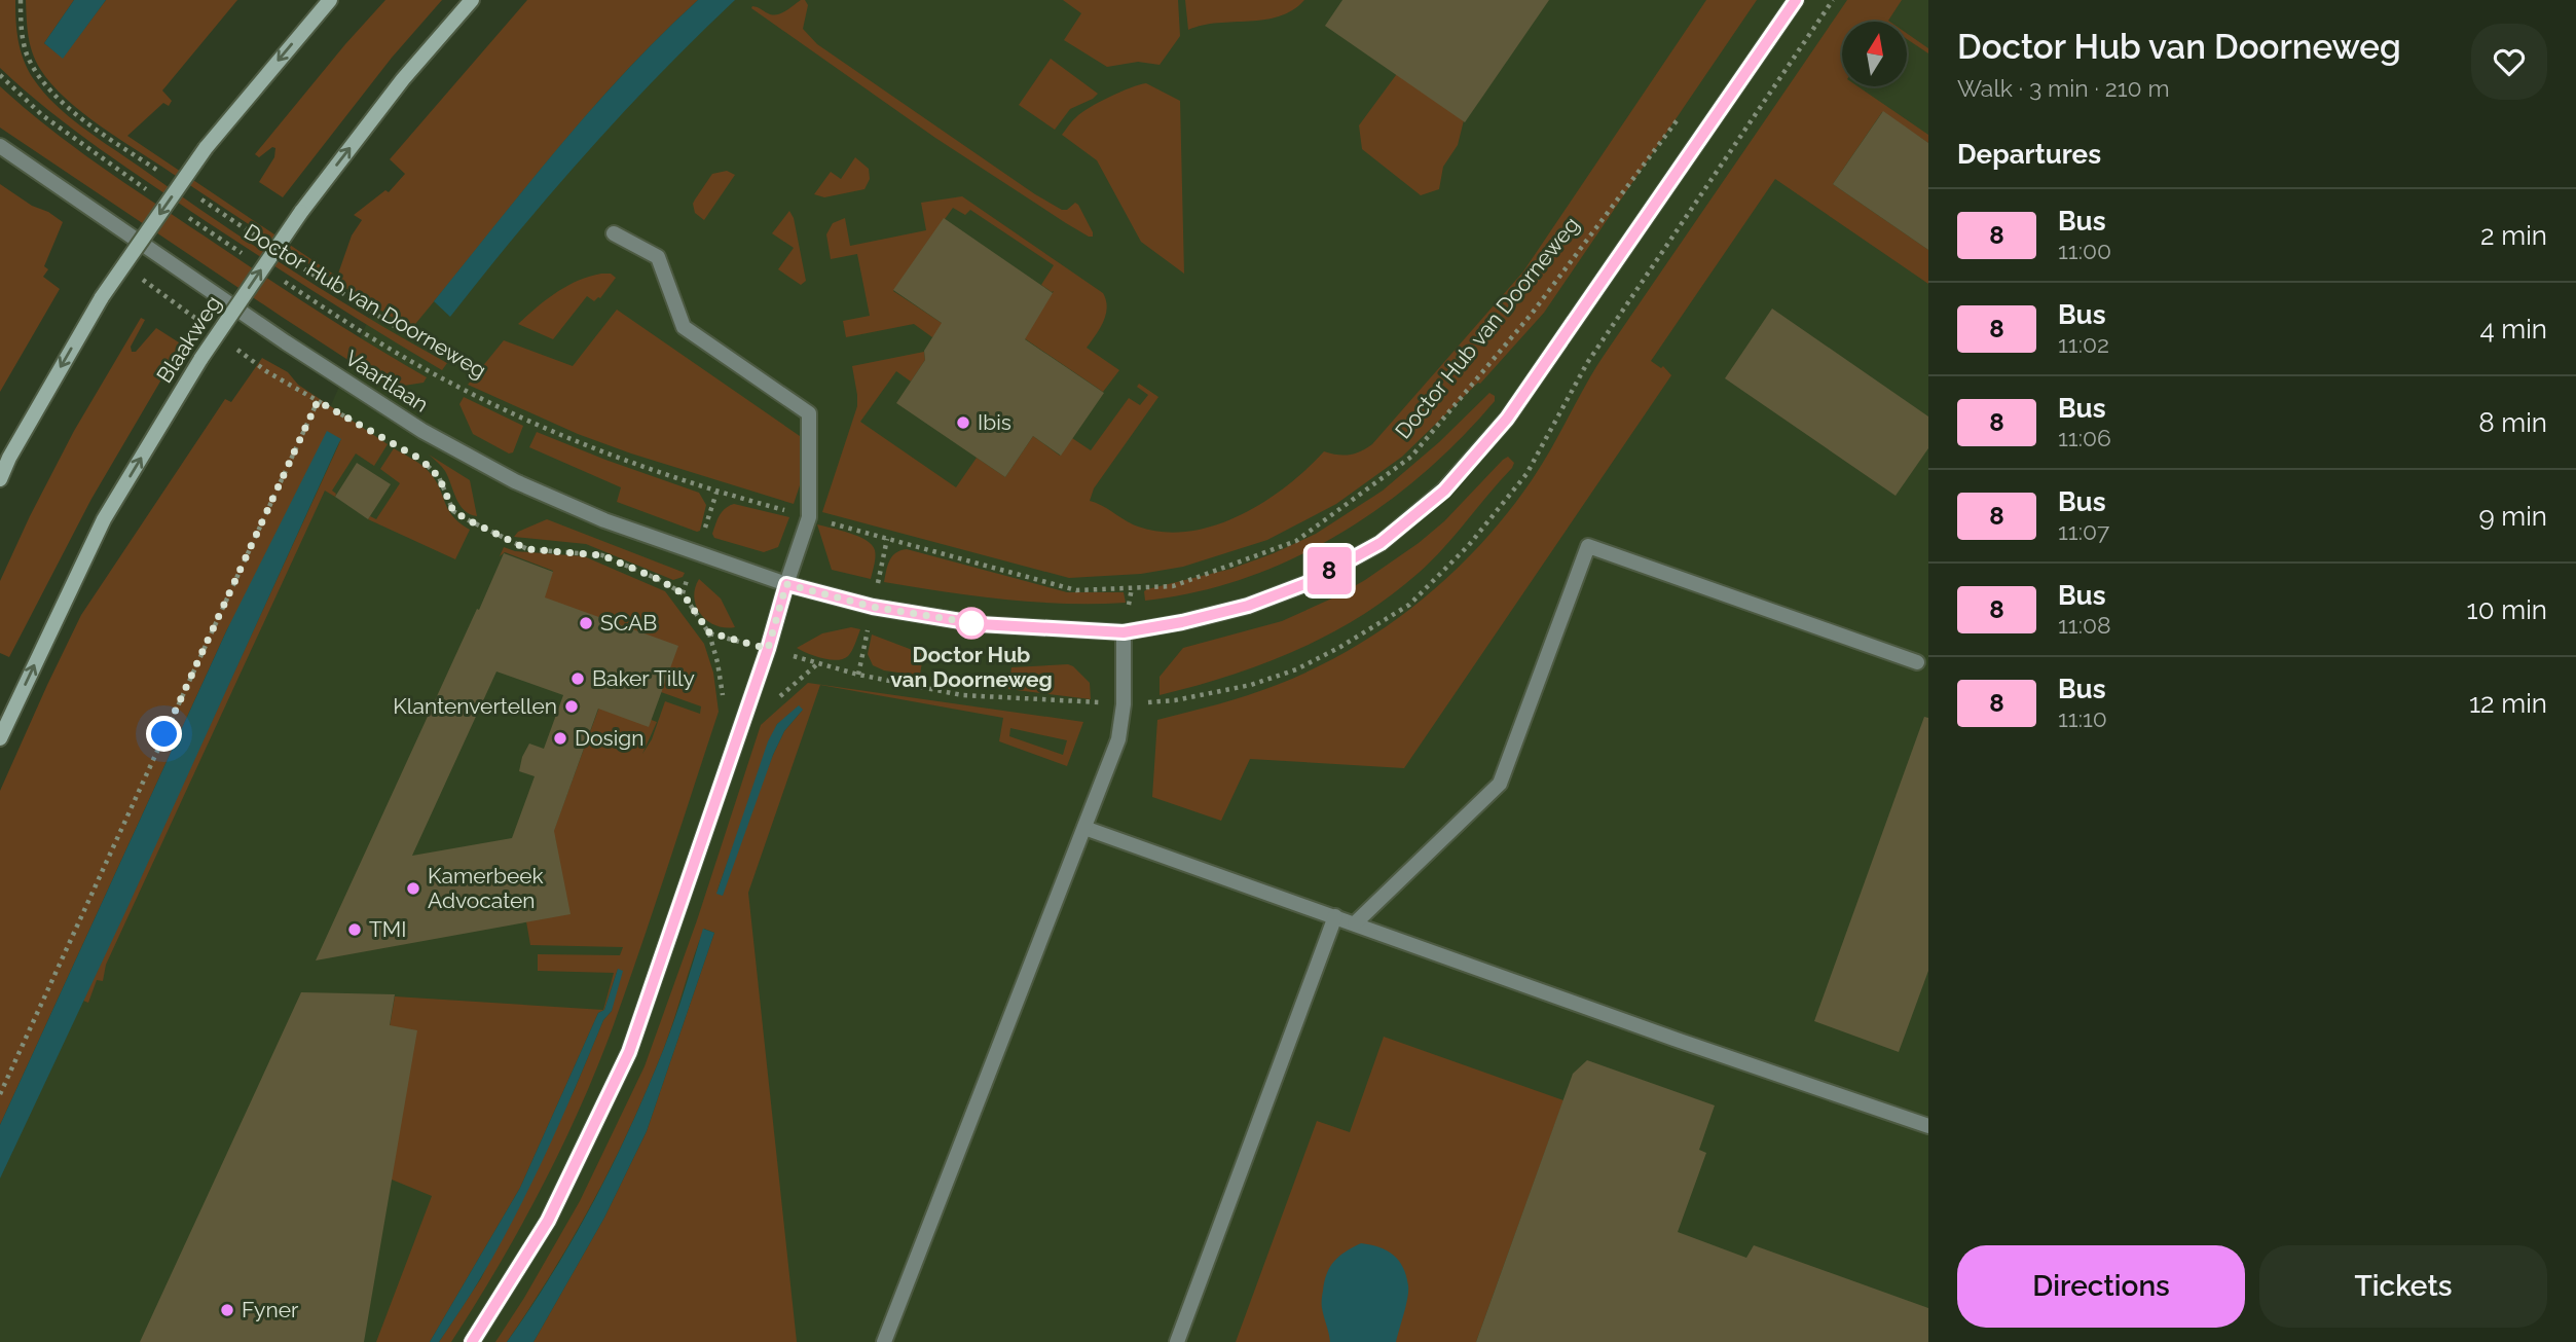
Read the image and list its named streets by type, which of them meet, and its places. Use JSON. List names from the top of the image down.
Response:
{
  "streets": {
    "main road": ["Blaakweg"],
    "street": ["Vaartlaan"],
    "path": ["Doctor Hub van Doorneweg"]
  },
  "places": [
    "Ibis",
    "SCAB",
    "Doctor Hub van Doorneweg",
    "Baker Tilly",
    "Klantenvertellen",
    "Dosign",
    "Kamerbeek Advocaten",
    "TMI",
    "Fyner"
  ],
  "lines": ["bus line 8"],
  "north": "top",
  "page": {
    "on_map": "8",
    "heading": [
      ["Doctor Hub van Doorneweg", "Walk · 3 min · 210 m"],
      "Departures"
    ],
    "list": [
      {
        "mark": "8",
        "name": "Bus",
        "note": "11:00",
        "value": "2 min"
      },
      {
        "mark": "8",
        "name": "Bus",
        "note": "11:02",
        "value": "4 min"
      },
      {
        "mark": "8",
        "name": "Bus",
        "note": "11:06",
        "value": "8 min"
      },
      {
        "mark": "8",
        "name": "Bus",
        "note": "11:07",
        "value": "9 min"
      },
      {
        "mark": "8",
        "name": "Bus",
        "note": "11:08",
        "value": "10 min"
      },
      {
        "mark": "8",
        "name": "Bus",
        "note": "11:10",
        "value": "12 min"
      }
    ],
    "buttons": ["Directions", "Tickets"]
  }
}
